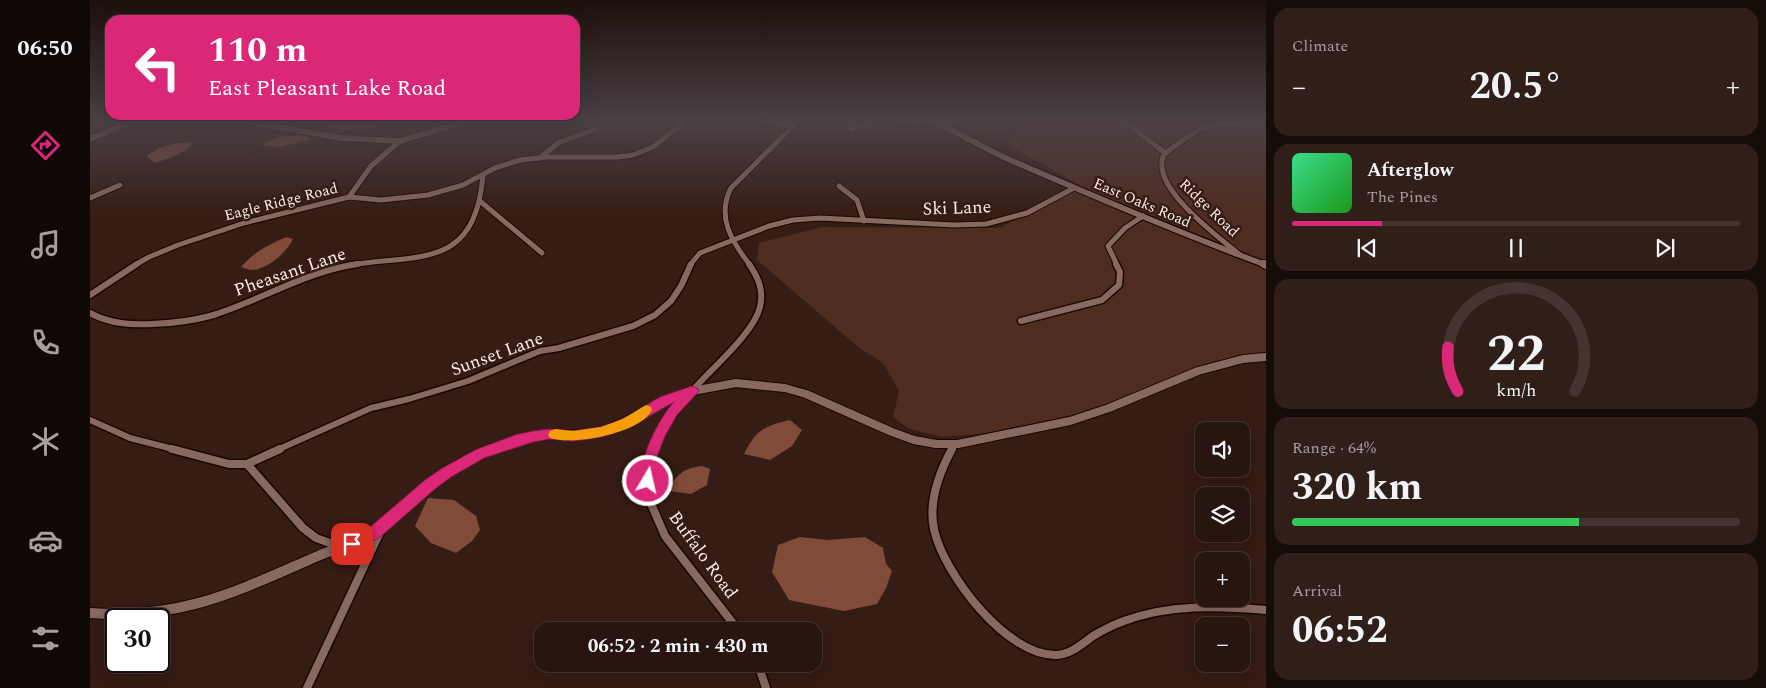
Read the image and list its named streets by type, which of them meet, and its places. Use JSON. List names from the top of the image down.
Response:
{
  "streets": {
    "street": [
      "Eagle Ridge Road",
      "East Oaks Road",
      "Ski Lane",
      "Ridge Road",
      "Pheasant Lane",
      "Sunset Lane",
      "Buffalo Road"
    ]
  },
  "crossings": [
    ["Eagle Ridge Road", "Pheasant Lane"],
    ["East Oaks Road", "Ski Lane"],
    ["East Oaks Road", "Ridge Road"],
    ["Ski Lane", "Sunset Lane"],
    ["Ski Lane", "Buffalo Road"],
    ["Sunset Lane", "Buffalo Road"]
  ],
  "page": {
    "tabs": "06:50",
    "tile": [
      "Climate",
      ["Range · 64%", "320 km"],
      ["Arrival", "06:52"]
    ],
    "turn": ["110 m", "East Pleasant Lake Road"],
    "heat": ["−", "20.5°", "+"],
    "song": ["Afterglow", "The Pines"],
    "map_buttons": ["+", "−"],
    "limit": "30",
    "trip": "06:52 · 2 min · 430 m",
    "gauge": ["22", "km/h"]
  }
}
